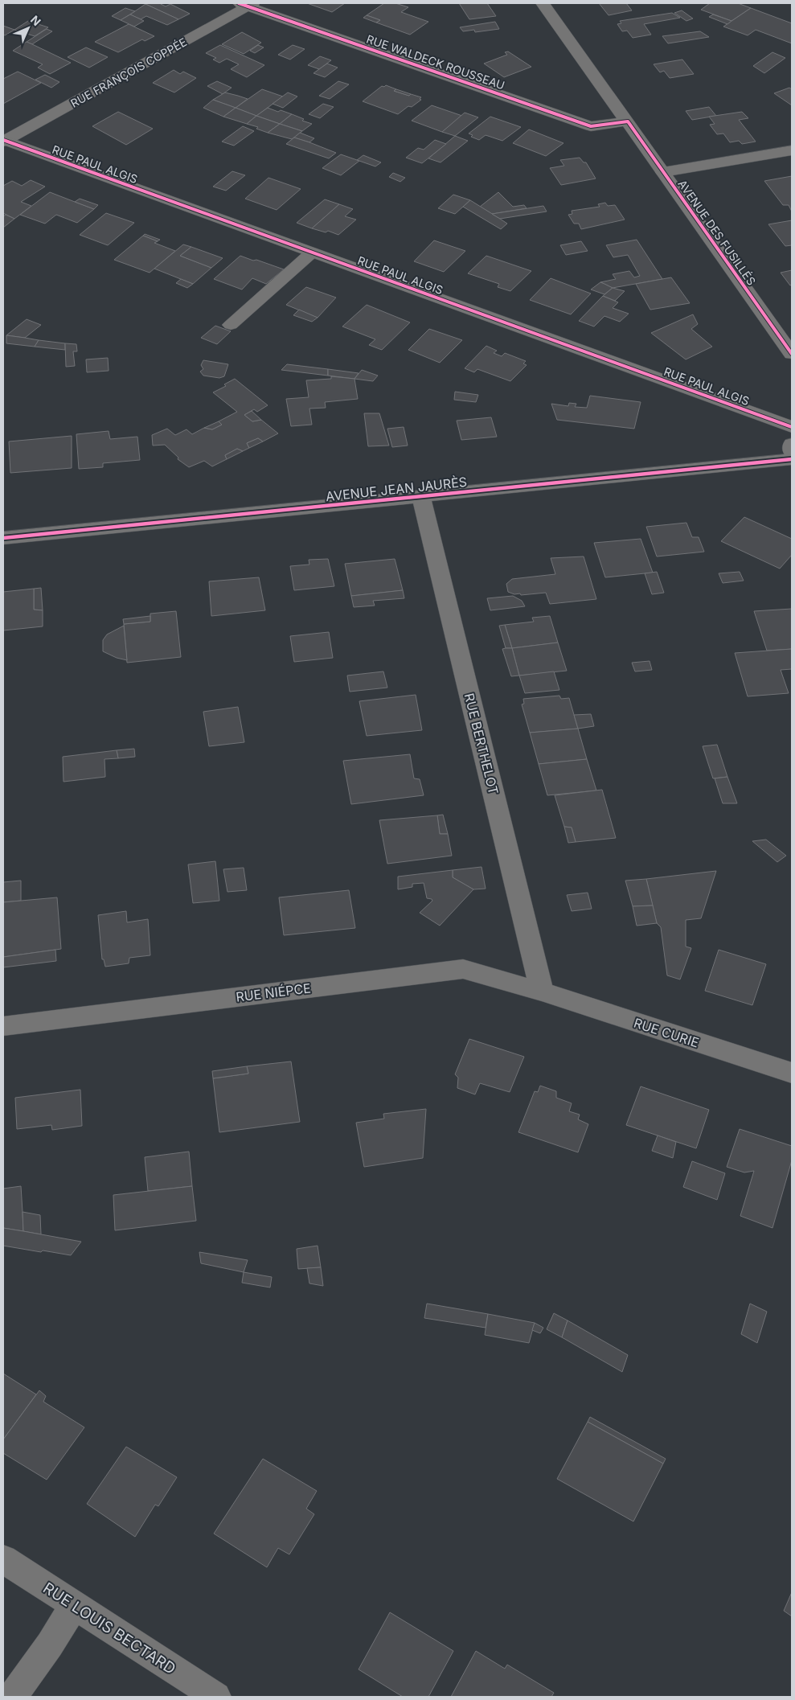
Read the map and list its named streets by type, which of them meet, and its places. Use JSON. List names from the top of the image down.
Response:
{
  "streets": {
    "street": [
      "RUE WALDECK ROUSSEAU",
      "RUE FRANÇOIS COPPÉE",
      "RUE PAUL ALGIS",
      "AVENUE DES FUSILLÉS",
      "AVENUE JEAN JAURÈS",
      "RUE BERTHELOT",
      "RUE NIÉPCE",
      "RUE CURIE",
      "RUE LOUIS BECTARD"
    ]
  },
  "crossings": [
    ["RUE WALDECK ROUSSEAU", "RUE FRANÇOIS COPPÉE"],
    ["RUE WALDECK ROUSSEAU", "AVENUE DES FUSILLÉS"],
    ["RUE FRANÇOIS COPPÉE", "RUE PAUL ALGIS"],
    ["AVENUE JEAN JAURÈS", "RUE BERTHELOT"],
    ["RUE BERTHELOT", "RUE NIÉPCE"],
    ["RUE BERTHELOT", "RUE CURIE"],
    ["RUE NIÉPCE", "RUE CURIE"]
  ],
  "north": "top right"
}
